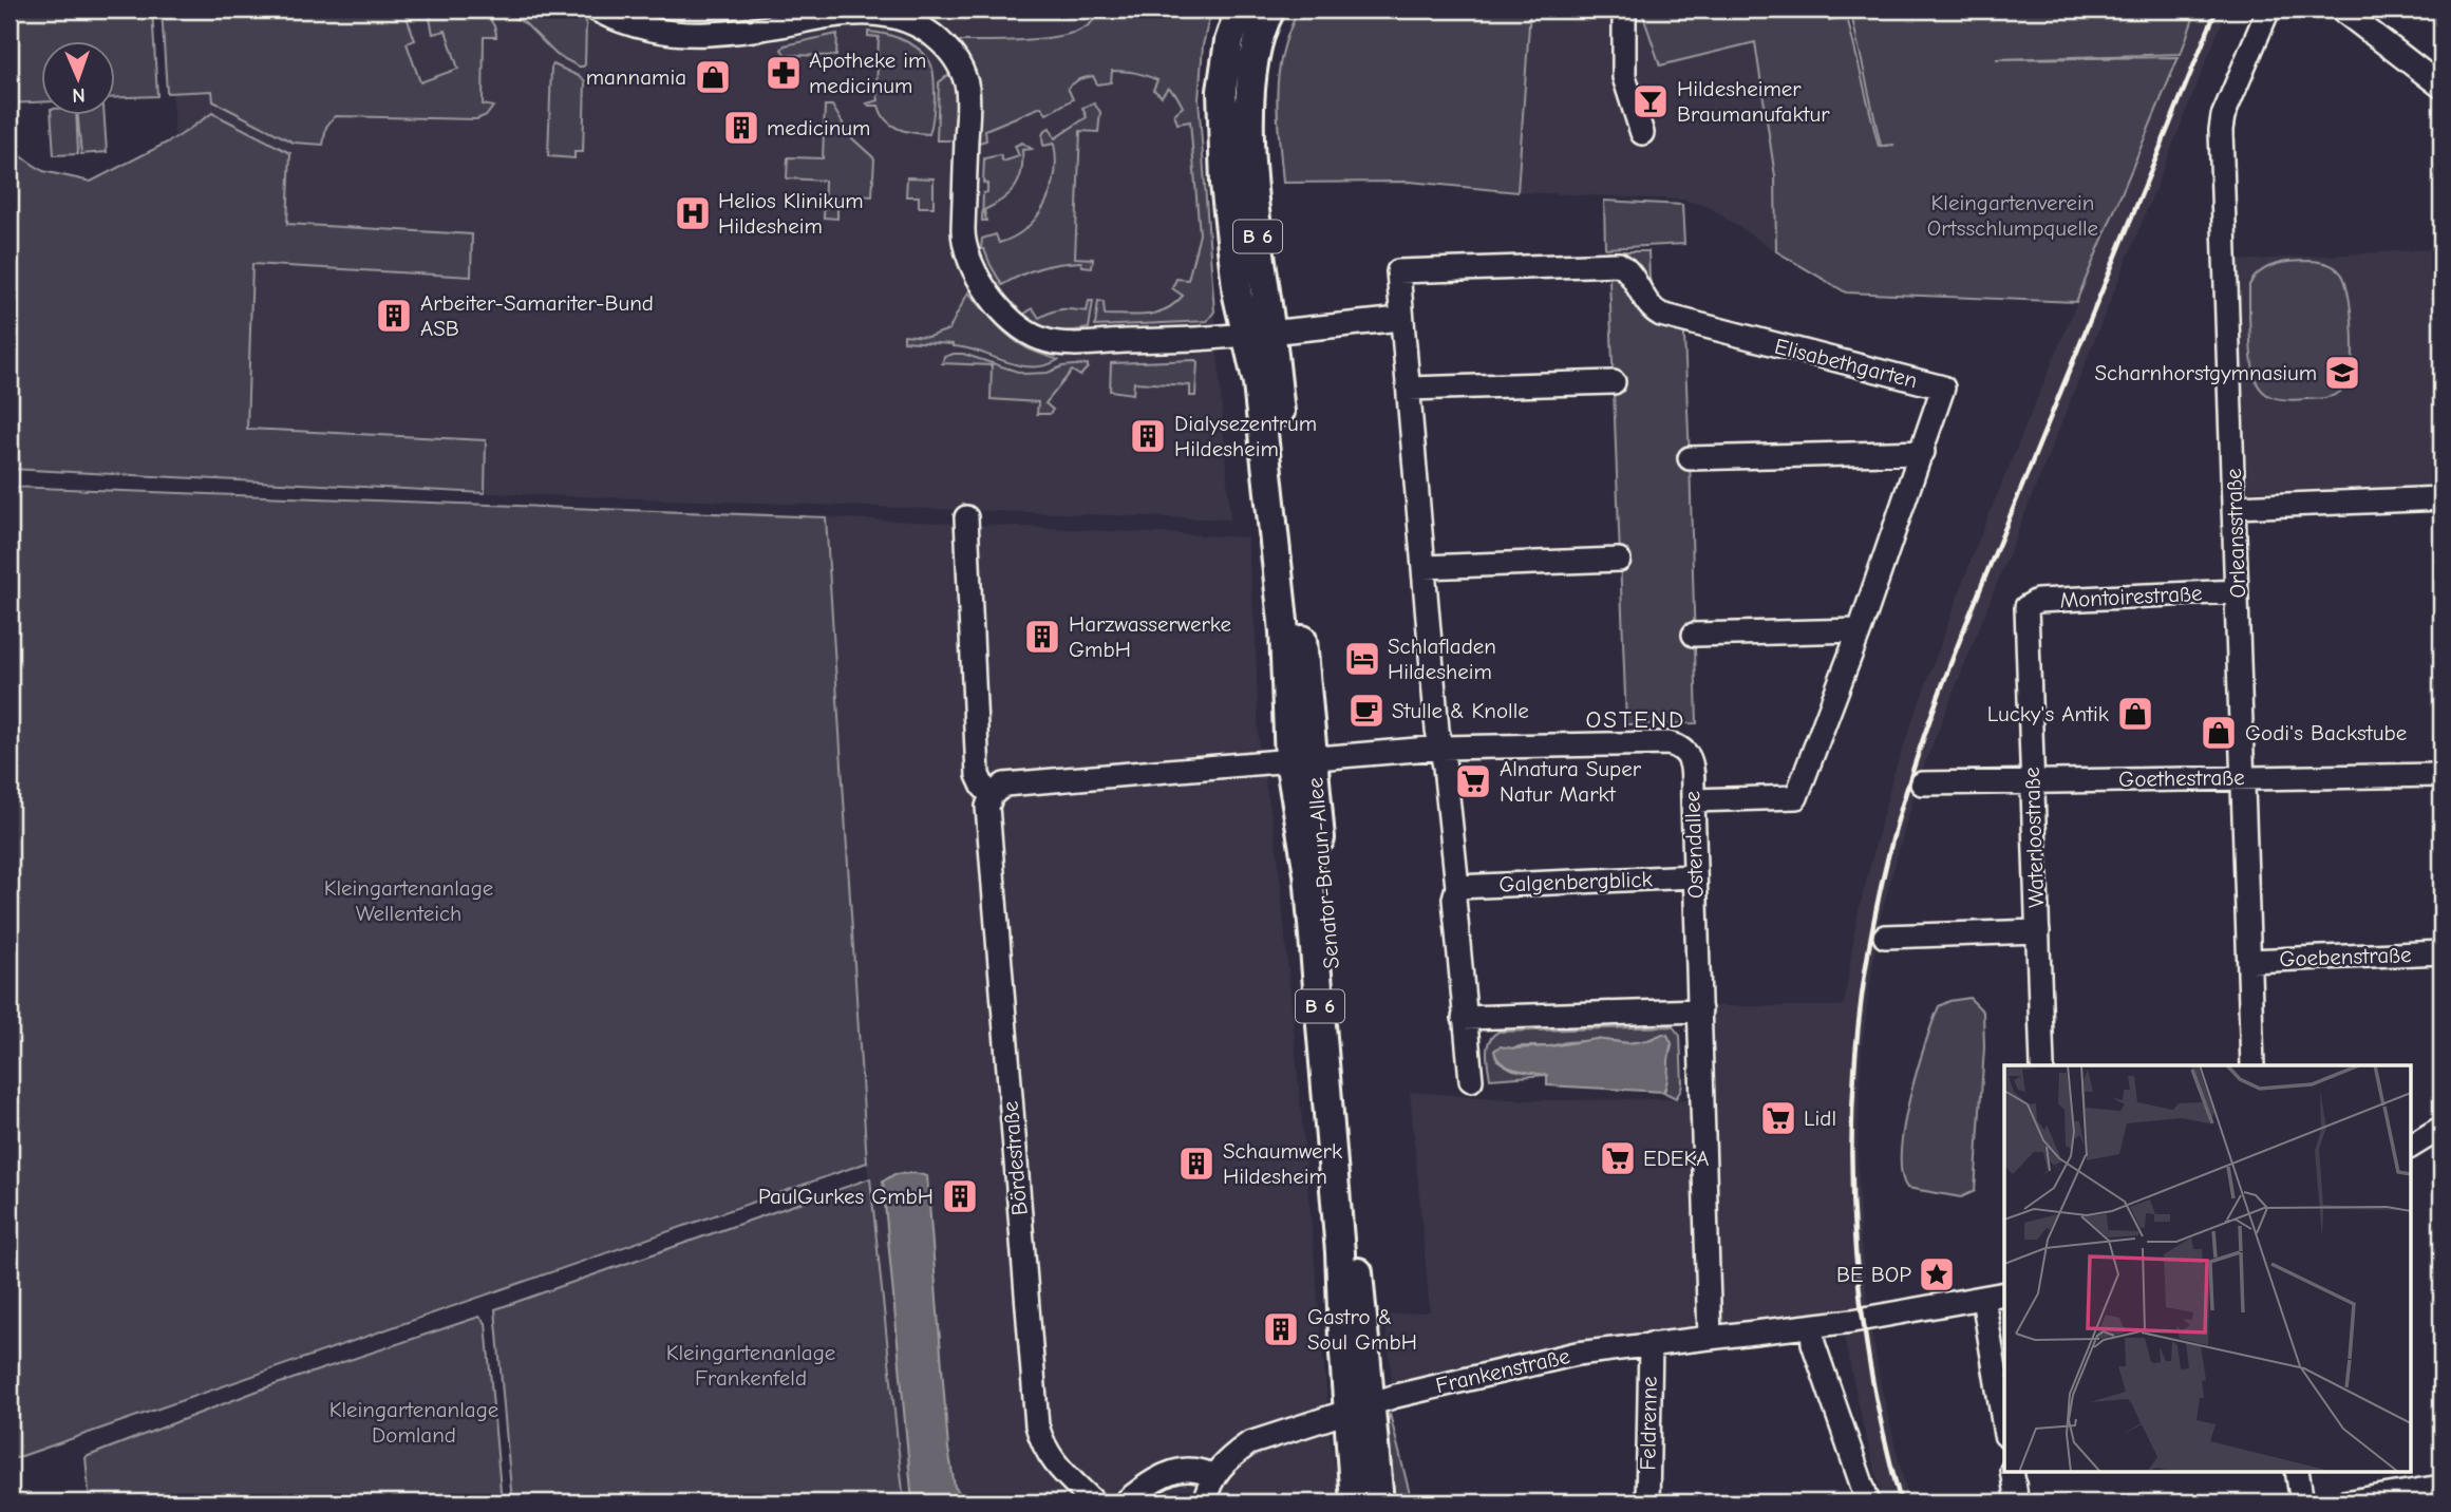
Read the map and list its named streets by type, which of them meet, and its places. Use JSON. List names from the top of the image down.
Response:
{
  "streets": {
    "main road": ["B 6", "Senator-Braun-Allee"],
    "street": [
      "Elisabethgarten",
      "Orleansstraße",
      "Montoirestraße",
      "Goethestraße",
      "Waterloostraße",
      "Ostendallee",
      "Galgenbergblick",
      "Goebenstraße",
      "Bördestraße",
      "Frankenstraße",
      "Feldrenne"
    ]
  },
  "crossings": [
    ["Elisabethgarten", "Ostendallee"],
    ["Orleansstraße", "Montoirestraße"],
    ["Orleansstraße", "Goethestraße"],
    ["Orleansstraße", "Goebenstraße"],
    ["Montoirestraße", "Waterloostraße"],
    ["Goethestraße", "Waterloostraße"],
    ["Ostendallee", "Senator-Braun-Allee"],
    ["Ostendallee", "Galgenbergblick"],
    ["Ostendallee", "Frankenstraße"],
    ["Senator-Braun-Allee", "Frankenstraße"],
    ["Frankenstraße", "Feldrenne"]
  ],
  "districts": ["OSTEND"],
  "parks": [
    "Kleingartenverein Ortsschlumpquelle",
    "Kleingartenanlage Wellenteich",
    "Kleingartenanlage Frankenfeld",
    "Kleingartenanlage Domland"
  ],
  "places": {
    "pharmacy": ["Apotheke im medicinum"],
    "shop": ["mannamia", "Lucky's Antik", "Godi's Backstube"],
    "bar": ["Hildesheimer Braumanufaktur"],
    "building": [
      "medicinum",
      "Arbeiter-Samariter-Bund ASB",
      "Dialysezentrum Hildesheim",
      "Harzwasserwerke GmbH",
      "Schaumwerk Hildesheim",
      "PaulGurkes GmbH",
      "Gastro & Soul GmbH"
    ],
    "hospital": ["Helios Klinikum Hildesheim"],
    "school or university": ["Scharnhorstgymnasium"],
    "hotel": ["Schlafladen Hildesheim"],
    "cafe": ["Stulle & Knolle"],
    "supermarket": ["Alnatura Super Natur Markt", "Lidl", "EDEKA"],
    "place": ["BE BOP"]
  },
  "north": "bottom"
}
